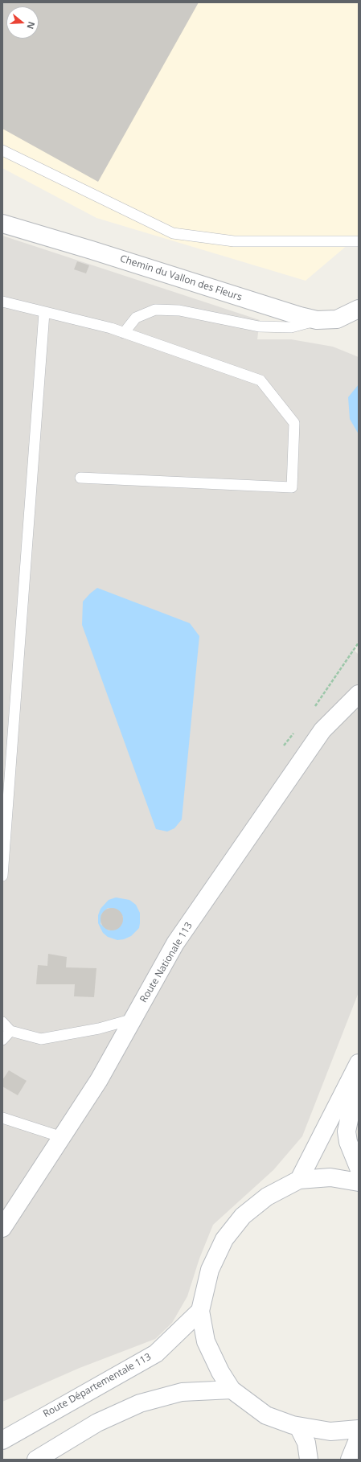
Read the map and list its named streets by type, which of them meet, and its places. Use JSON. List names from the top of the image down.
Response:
{
  "streets": {
    "main road": ["Chemin du Vallon des Fleurs", "Route Nationale 113", "Route Départementale 113"]
  },
  "north": "right"
}
